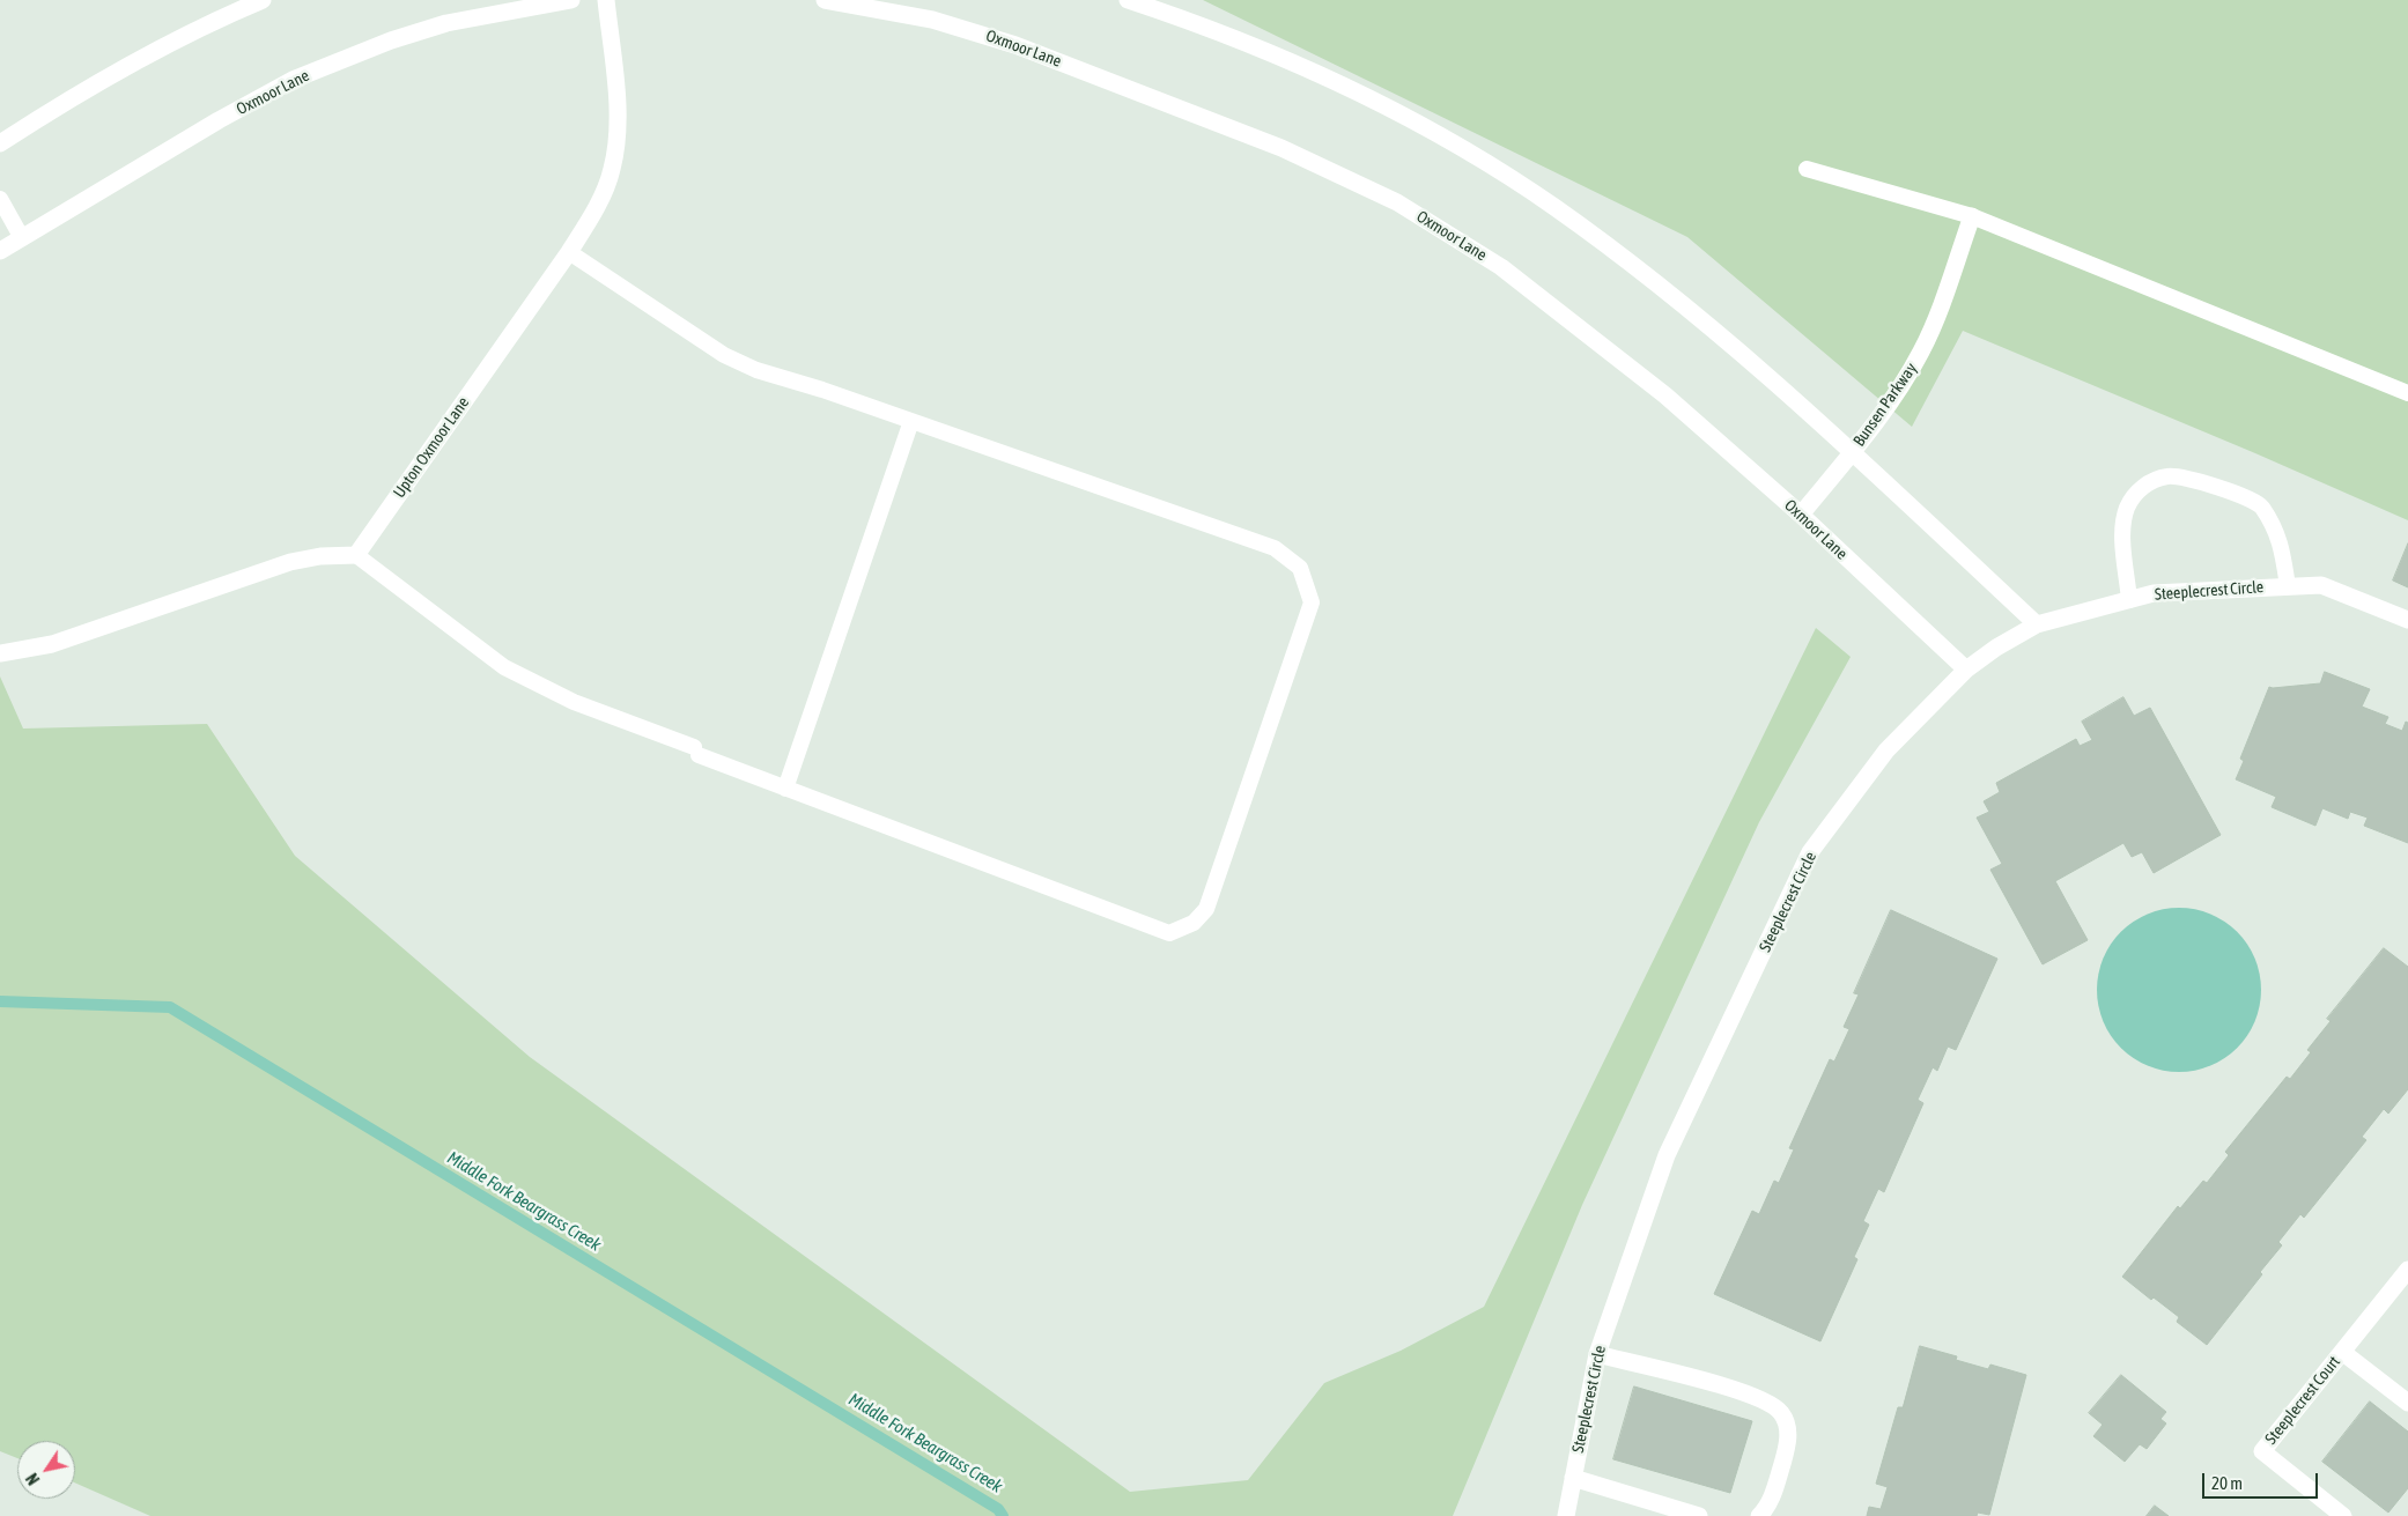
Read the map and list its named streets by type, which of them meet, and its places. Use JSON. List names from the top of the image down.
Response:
{
  "streets": {
    "street": [
      "Oxmoor Lane",
      "Bunsen Parkway",
      "Upton Oxmoor Lane",
      "Steeplecrest Circle",
      "Steeplecrest Court"
    ]
  },
  "crossings": [
    ["Oxmoor Lane", "Bunsen Parkway"],
    ["Oxmoor Lane", "Steeplecrest Circle"]
  ],
  "water": ["Middle Fork Beargrass Creek"],
  "scale_bar": "20 m",
  "north": "bottom left"
}
